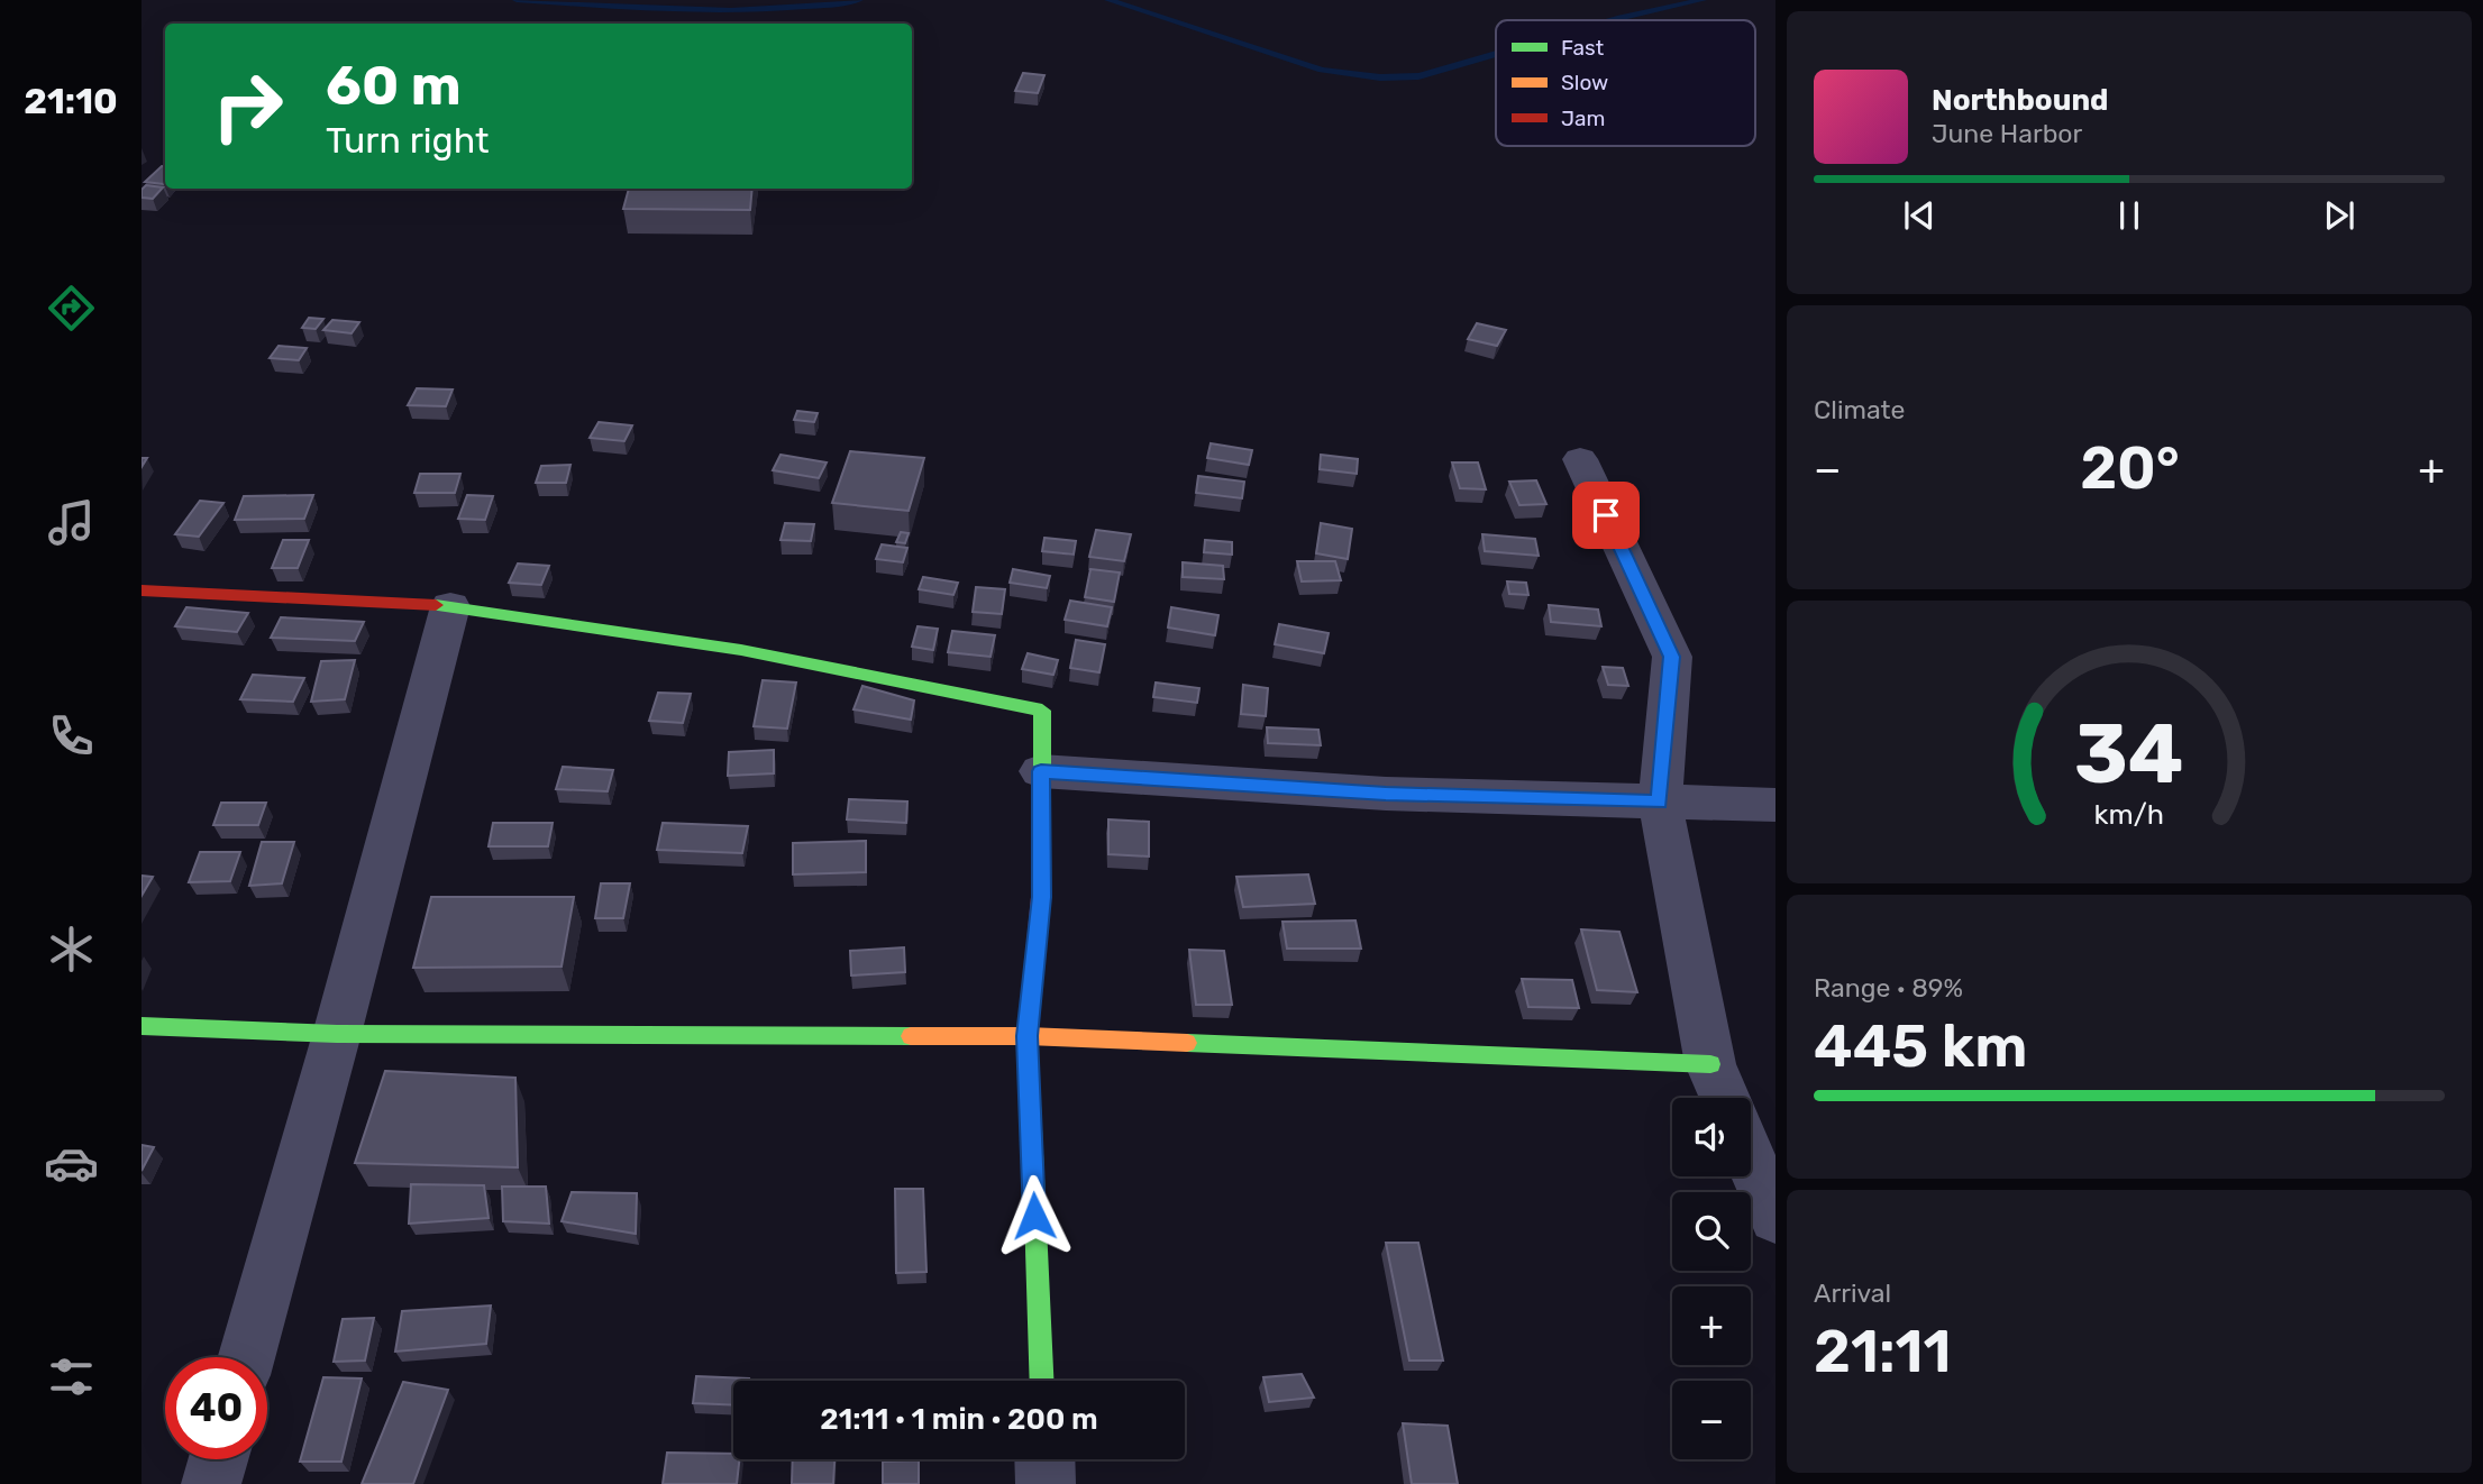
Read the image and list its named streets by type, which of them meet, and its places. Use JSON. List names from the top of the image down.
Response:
{
  "legend": ["Fast", "Slow", "Jam"],
  "page": {
    "tabs": "21:10",
    "turn": ["60 m", "Turn right"],
    "song": ["Northbound", "June Harbor"],
    "tile": [
      "Climate",
      ["Range · 89%", "445 km"],
      ["Arrival", "21:11"]
    ],
    "heat": ["−", "20°", "+"],
    "map_buttons": ["+", "−"],
    "limit": "40",
    "trip": "21:11 · 1 min · 200 m",
    "gauge": ["34", "km/h"]
  }
}
